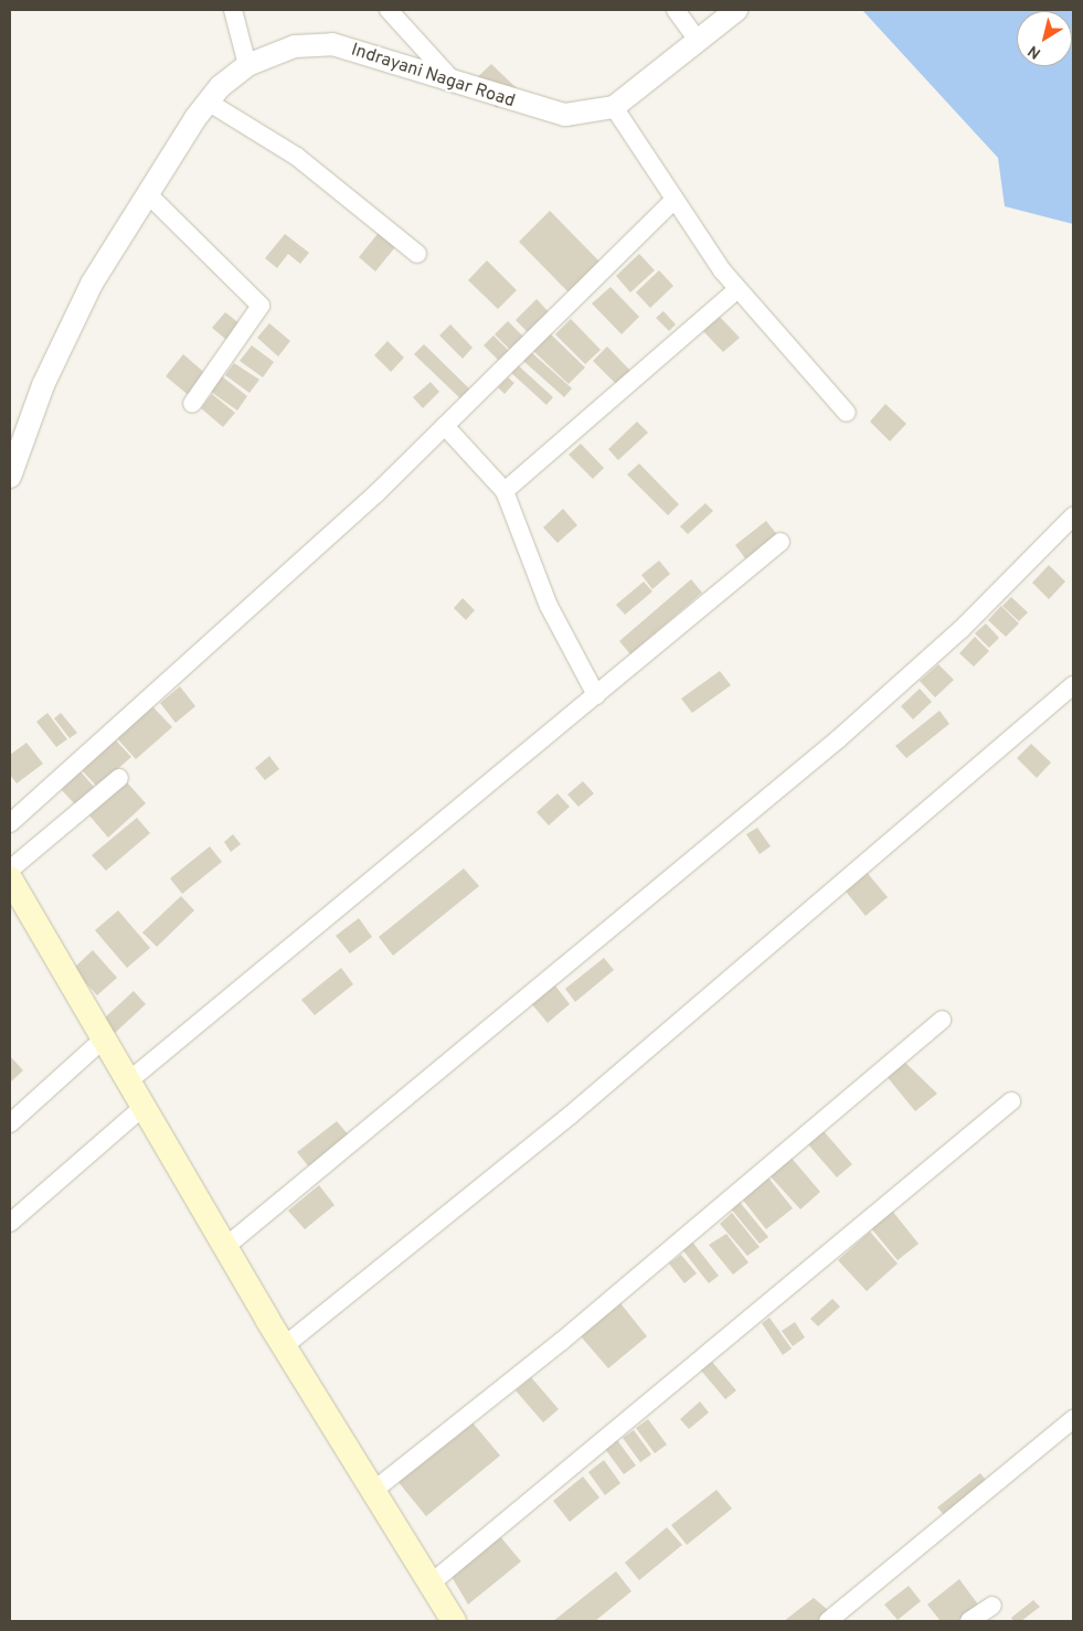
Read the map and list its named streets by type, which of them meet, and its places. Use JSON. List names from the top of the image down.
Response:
{
  "streets": {
    "street": ["Indrayani Nagar Road"]
  },
  "north": "bottom left"
}
